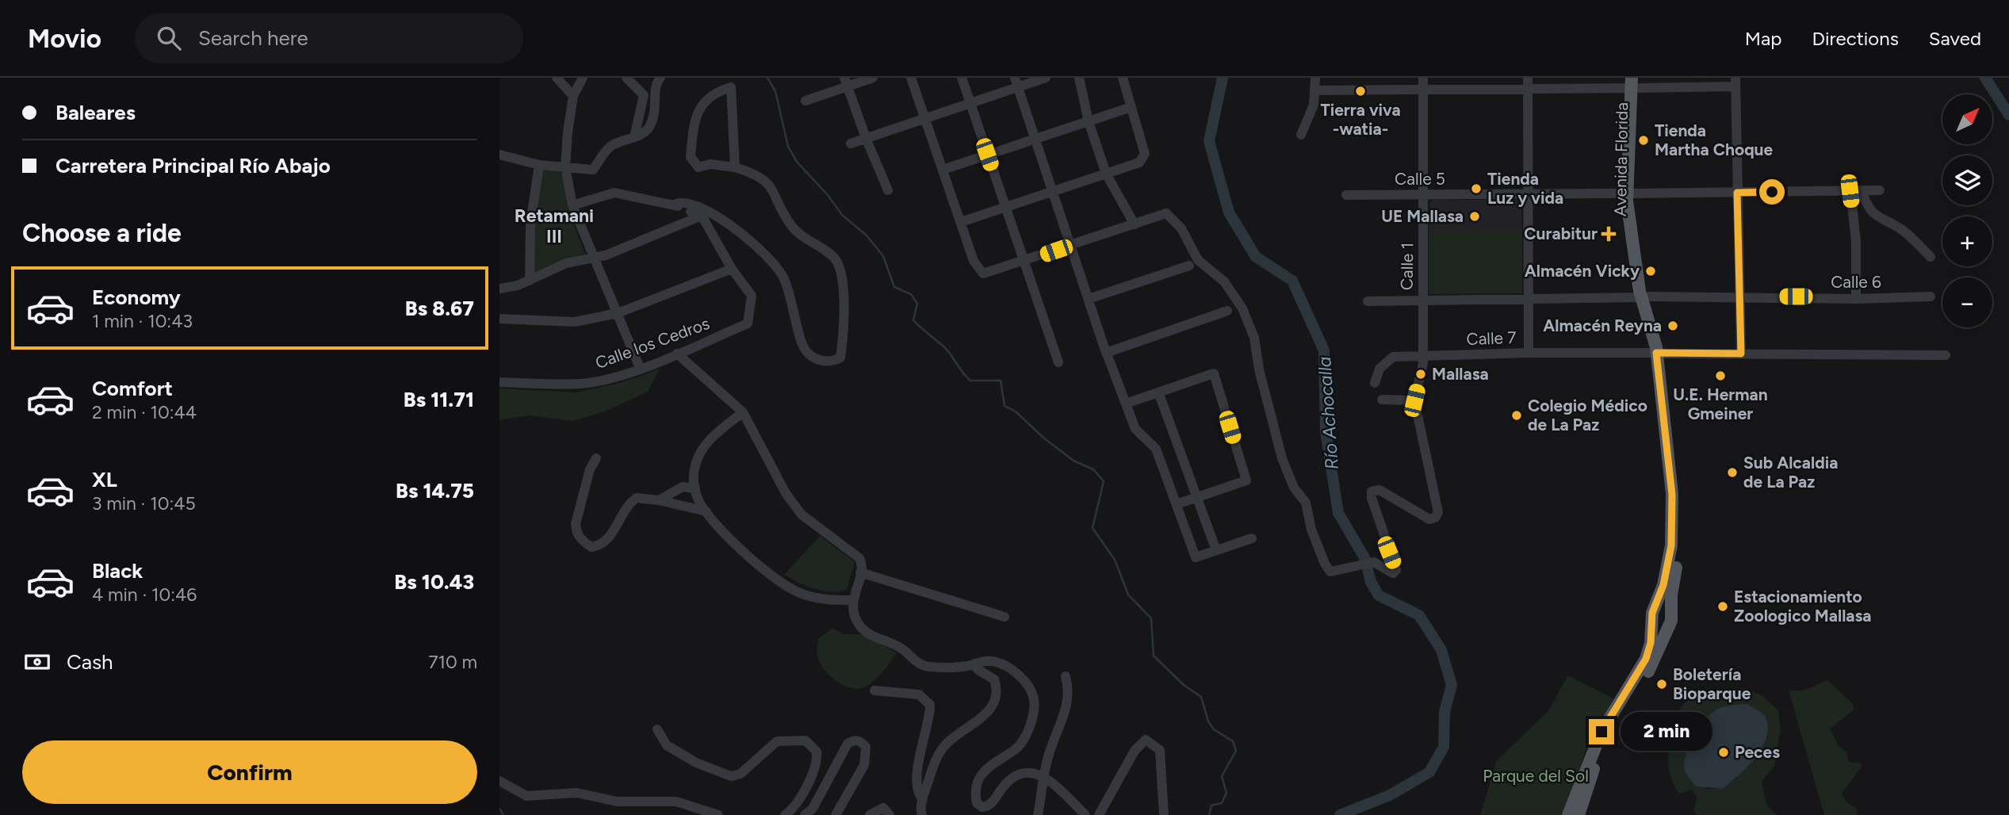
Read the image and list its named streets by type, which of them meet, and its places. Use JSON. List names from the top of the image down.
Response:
{
  "streets": {
    "main road": ["Avenida Florida"],
    "street": [
      "Calle 5",
      "Calle 1",
      "Calle 6",
      "Calle 7",
      "Calle los Cedros"
    ]
  },
  "crossings": [
    ["Avenida Florida", "Calle 5"],
    ["Avenida Florida", "Calle 6"],
    ["Avenida Florida", "Calle 7"],
    ["Calle 5", "Calle 1"],
    ["Calle 1", "Calle 6"],
    ["Calle 1", "Calle 7"]
  ],
  "districts": ["Retamani III"],
  "water": ["Río Achocalla"],
  "parks": ["Parque del Sol"],
  "places": {
    "other": [
      "Tierra viva -watia-",
      "Tienda Martha Choque",
      "Tienda Luz y vida",
      "UE Mallasa",
      "Almacén Vicky",
      "Almacén Reyna",
      "Mallasa",
      "U.E. Herman Gmeiner",
      "Colegio Médico de La Paz",
      "Sub Alcaldia de La Paz",
      "Estacionamiento Zoologico Mallasa",
      "Boletería Bioparque",
      "Peces"
    ],
    "health": ["Curabitur"]
  },
  "north": "top right",
  "page": {
    "header": "Movio",
    "search": "Search here",
    "nav": ["Map", "Directions", "Saved"],
    "banner": ["Baleares", "Carretera Principal Río Abajo"],
    "map_buttons": ["+", "−"],
    "heading": "Choose a ride",
    "list": [
      {
        "name": "Economy",
        "note": "1 min · 10:43",
        "value": "Bs 8.67"
      },
      {
        "name": "Comfort",
        "note": "2 min · 10:44",
        "value": "Bs 11.71"
      },
      {
        "name": "XL",
        "note": "3 min · 10:45",
        "value": "Bs 14.75"
      },
      {
        "name": "Black",
        "note": "4 min · 10:46",
        "value": "Bs 10.43"
      }
    ],
    "pay": ["Cash", "710 m"],
    "bubble": "2 min",
    "buttons": "Confirm"
  }
}
